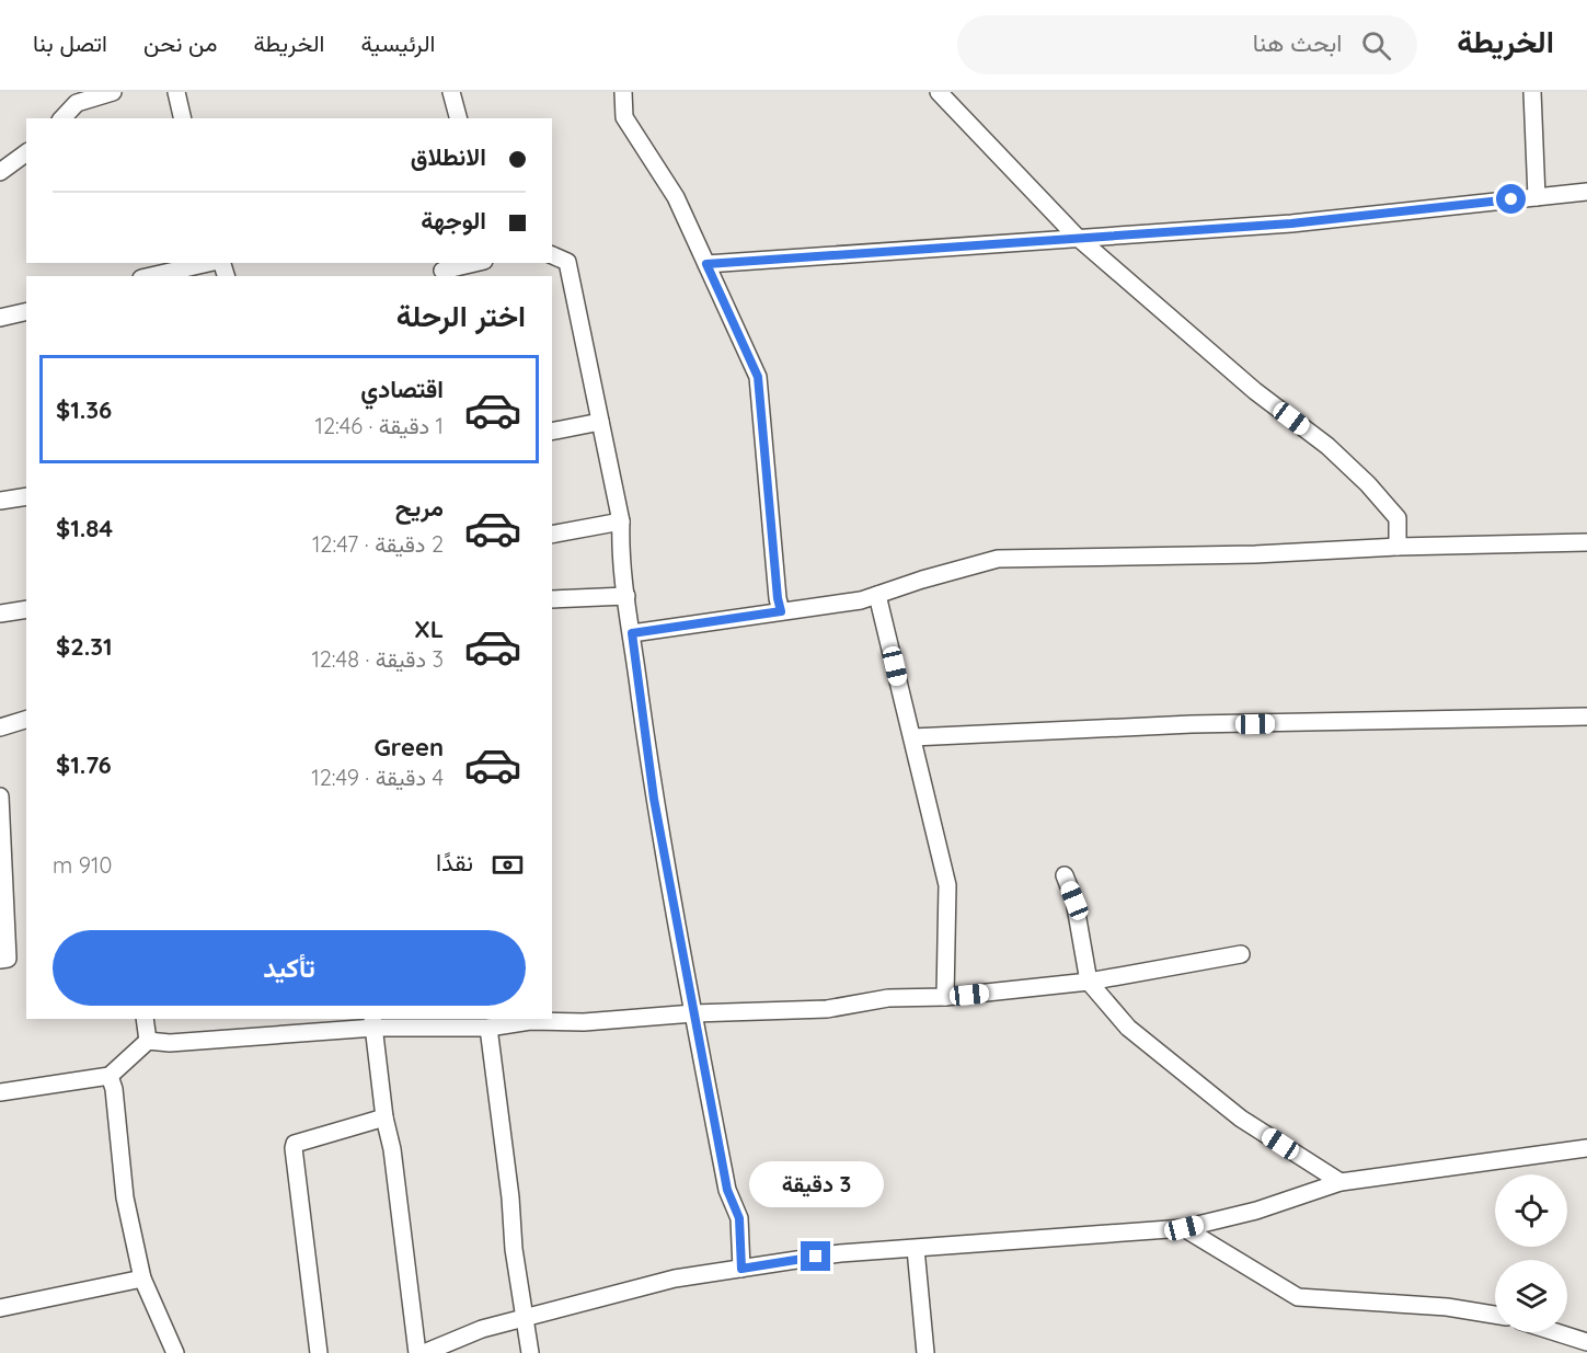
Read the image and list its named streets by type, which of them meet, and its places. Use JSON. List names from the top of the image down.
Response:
{
  "page": {
    "header": "الخريطة",
    "search": "ابحث هنا",
    "nav": [
      "الرئيسية",
      "الخريطة",
      "من نحن",
      "اتصل بنا"
    ],
    "banner": ["الانطلاق", "الوجهة"],
    "heading": "اختر الرحلة",
    "list": [
      {
        "name": "اقتصادي",
        "note": "1 دقيقة · 12:46",
        "value": "$1.36"
      },
      {
        "name": "مريح",
        "note": "2 دقيقة · 12:47",
        "value": "$1.84"
      },
      {
        "name": "XL",
        "note": "3 دقيقة · 12:48",
        "value": "$2.31"
      },
      {
        "name": "Green",
        "note": "4 دقيقة · 12:49",
        "value": "$1.76"
      }
    ],
    "pay": ["نقدًا", "910 m"],
    "buttons": "تأكيد",
    "bubble": "3 دقيقة"
  }
}
